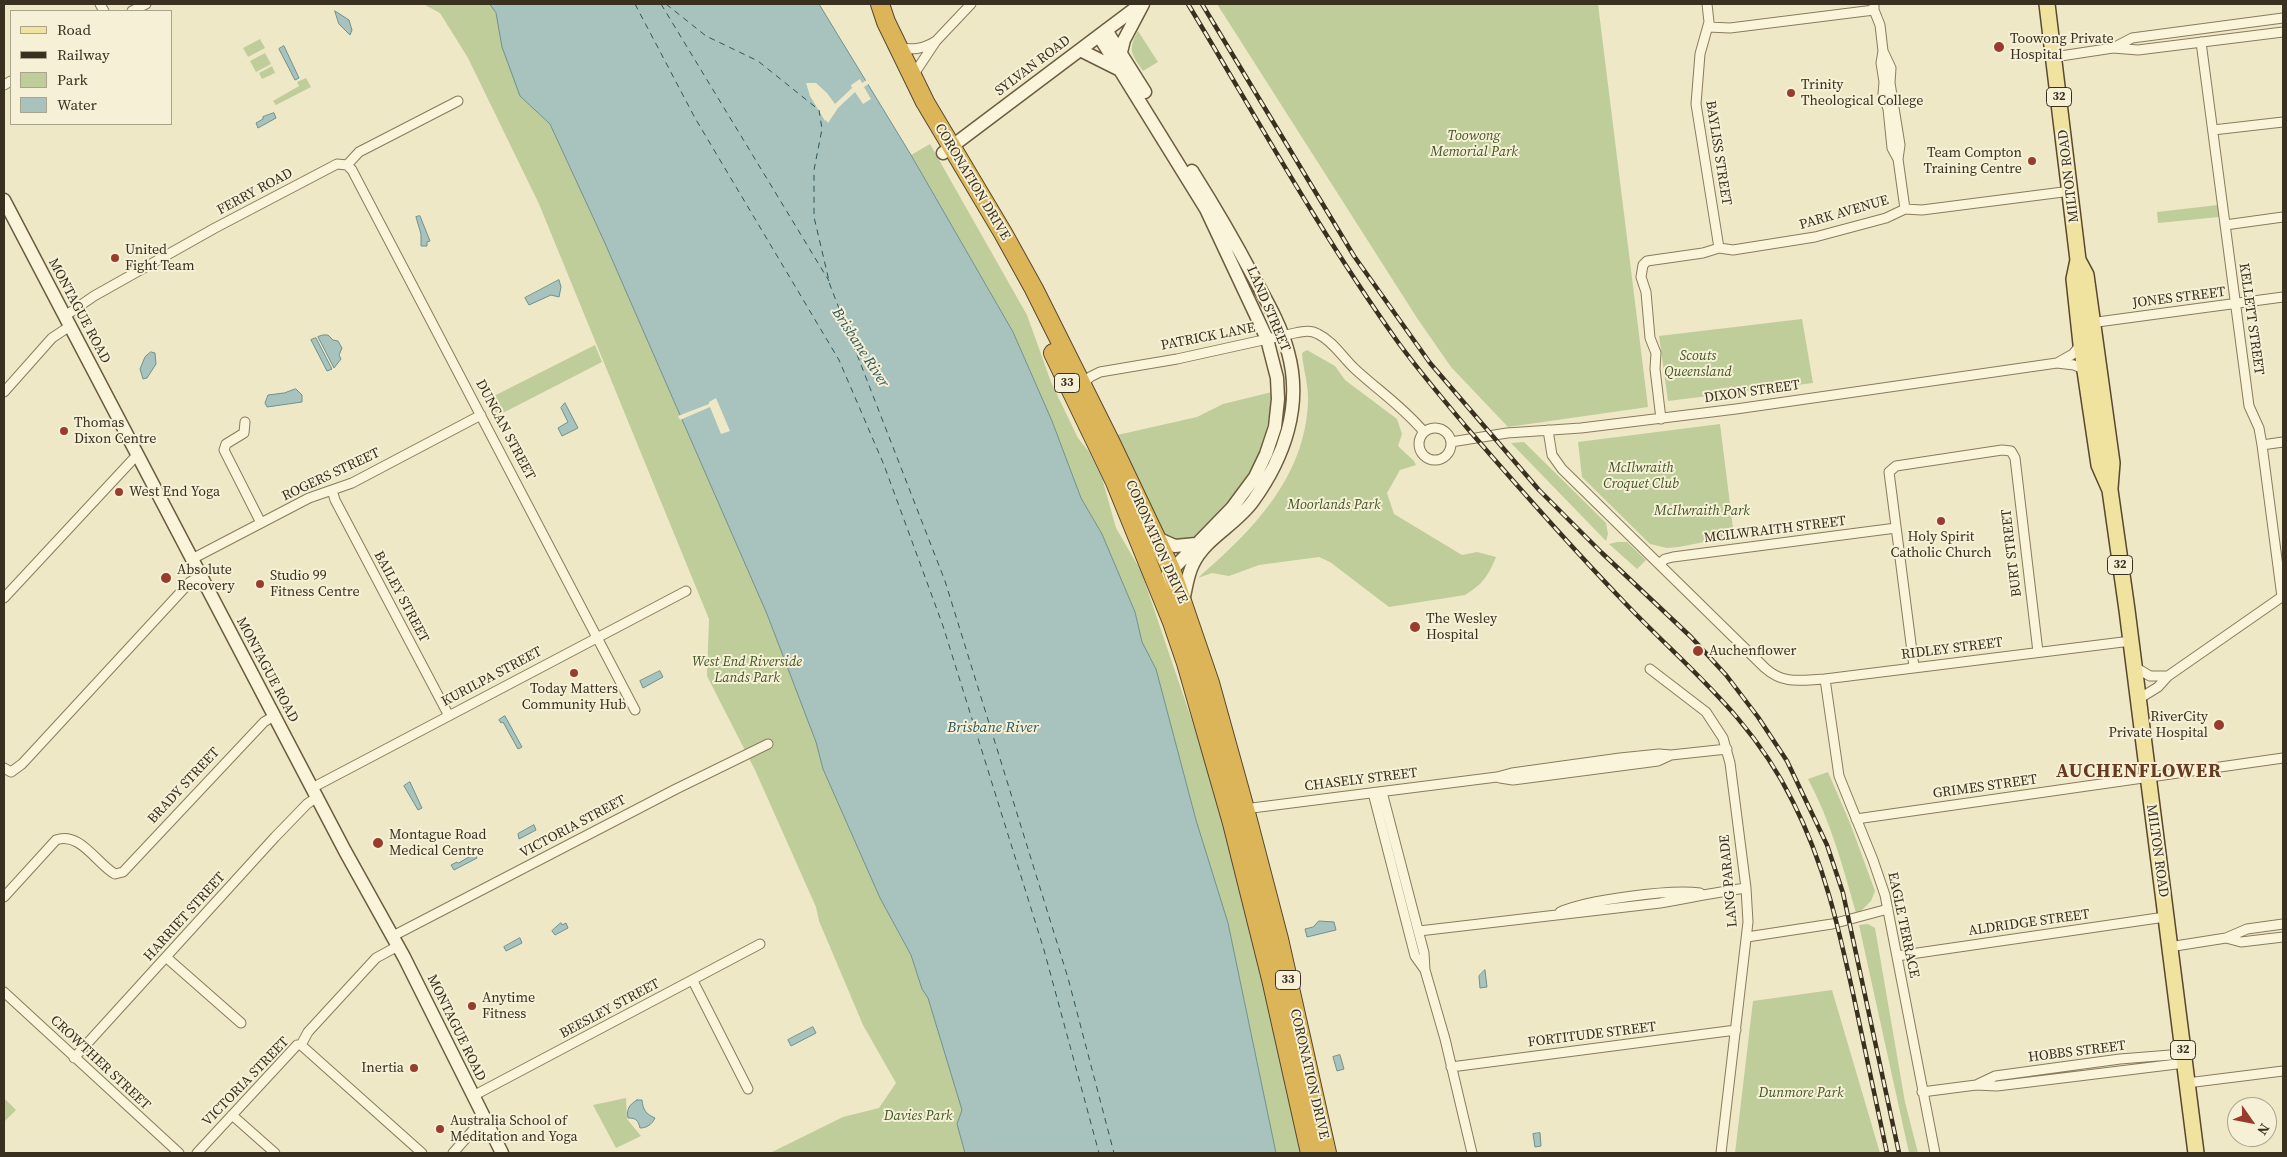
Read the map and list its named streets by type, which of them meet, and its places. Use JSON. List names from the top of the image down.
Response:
{
  "streets": {
    "highway": ["CORONATION DRIVE", "33"],
    "main road": [
      "SYLVAN ROAD",
      "32",
      "MILTON ROAD",
      "LAND STREET",
      "MONTAGUE ROAD"
    ],
    "street": [
      "BAYLISS STREET",
      "FERRY ROAD",
      "PARK AVENUE",
      "JONES STREET",
      "KELLETT STREET",
      "PATRICK LANE",
      "DIXON STREET",
      "DUNCAN STREET",
      "ROGERS STREET",
      "MCILWRAITH STREET",
      "BURT STREET",
      "BAILEY STREET",
      "RIDLEY STREET",
      "KURILPA STREET",
      "CHASELY STREET",
      "BRADY STREET",
      "GRIMES STREET",
      "VICTORIA STREET",
      "LANG PARADE",
      "HARRIET STREET",
      "ALDRIDGE STREET",
      "EAGLE TERRACE",
      "BEESLEY STREET",
      "FORTITUDE STREET",
      "HOBBS STREET",
      "CROWTHER STREET"
    ]
  },
  "crossings": [
    ["SYLVAN ROAD", "CORONATION DRIVE"],
    ["SYLVAN ROAD", "LAND STREET"],
    ["BAYLISS STREET", "PARK AVENUE"],
    ["MILTON ROAD", "PARK AVENUE"],
    ["MILTON ROAD", "JONES STREET"],
    ["MILTON ROAD", "DIXON STREET"],
    ["MILTON ROAD", "RIDLEY STREET"],
    ["MILTON ROAD", "GRIMES STREET"],
    ["MILTON ROAD", "ALDRIDGE STREET"],
    ["MILTON ROAD", "HOBBS STREET"],
    ["CORONATION DRIVE", "LAND STREET"],
    ["CORONATION DRIVE", "PATRICK LANE"],
    ["CORONATION DRIVE", "CHASELY STREET"],
    ["FERRY ROAD", "MONTAGUE ROAD"],
    ["FERRY ROAD", "DUNCAN STREET"],
    ["PARK AVENUE", "DIXON STREET"],
    ["JONES STREET", "KELLETT STREET"],
    ["LAND STREET", "PATRICK LANE"],
    ["MONTAGUE ROAD", "ROGERS STREET"],
    ["MONTAGUE ROAD", "KURILPA STREET"],
    ["MONTAGUE ROAD", "BRADY STREET"],
    ["MONTAGUE ROAD", "VICTORIA STREET"],
    ["MONTAGUE ROAD", "HARRIET STREET"],
    ["MONTAGUE ROAD", "BEESLEY STREET"],
    ["PATRICK LANE", "DIXON STREET"],
    ["DUNCAN STREET", "ROGERS STREET"],
    ["DUNCAN STREET", "KURILPA STREET"],
    ["ROGERS STREET", "BAILEY STREET"],
    ["MCILWRAITH STREET", "BURT STREET"],
    ["MCILWRAITH STREET", "RIDLEY STREET"],
    ["BURT STREET", "RIDLEY STREET"],
    ["BAILEY STREET", "KURILPA STREET"],
    ["RIDLEY STREET", "EAGLE TERRACE"],
    ["KURILPA STREET", "HARRIET STREET"],
    ["CHASELY STREET", "LANG PARADE"],
    ["GRIMES STREET", "EAGLE TERRACE"],
    ["LANG PARADE", "FORTITUDE STREET"],
    ["HARRIET STREET", "CROWTHER STREET"],
    ["ALDRIDGE STREET", "EAGLE TERRACE"],
    ["EAGLE TERRACE", "HOBBS STREET"]
  ],
  "districts": ["AUCHENFLOWER"],
  "water": ["Brisbane River"],
  "parks": [
    "Toowong Memorial Park",
    "Scouts Queensland",
    "McIlwraith Croquet Club",
    "Moorlands Park",
    "McIlwraith Park",
    "West End Riverside Lands Park",
    "Dunmore Park",
    "Davies Park"
  ],
  "places": [
    "Toowong Private Hospital",
    "Trinity Theological College",
    "Team Compton Training Centre",
    "United Fight Team",
    "Thomas Dixon Centre",
    "West End Yoga",
    "Holy Spirit Catholic Church",
    "Absolute Recovery",
    "Studio 99 Fitness Centre",
    "The Wesley Hospital",
    "Auchenflower",
    "Today Matters Community Hub",
    "RiverCity Private Hospital",
    "Montague Road Medical Centre",
    "Anytime Fitness",
    "Inertia",
    "Australia School of Meditation and Yoga"
  ],
  "legend": [
    "Road",
    "Railway",
    "Park",
    "Water"
  ],
  "north": "bottom right"
}
